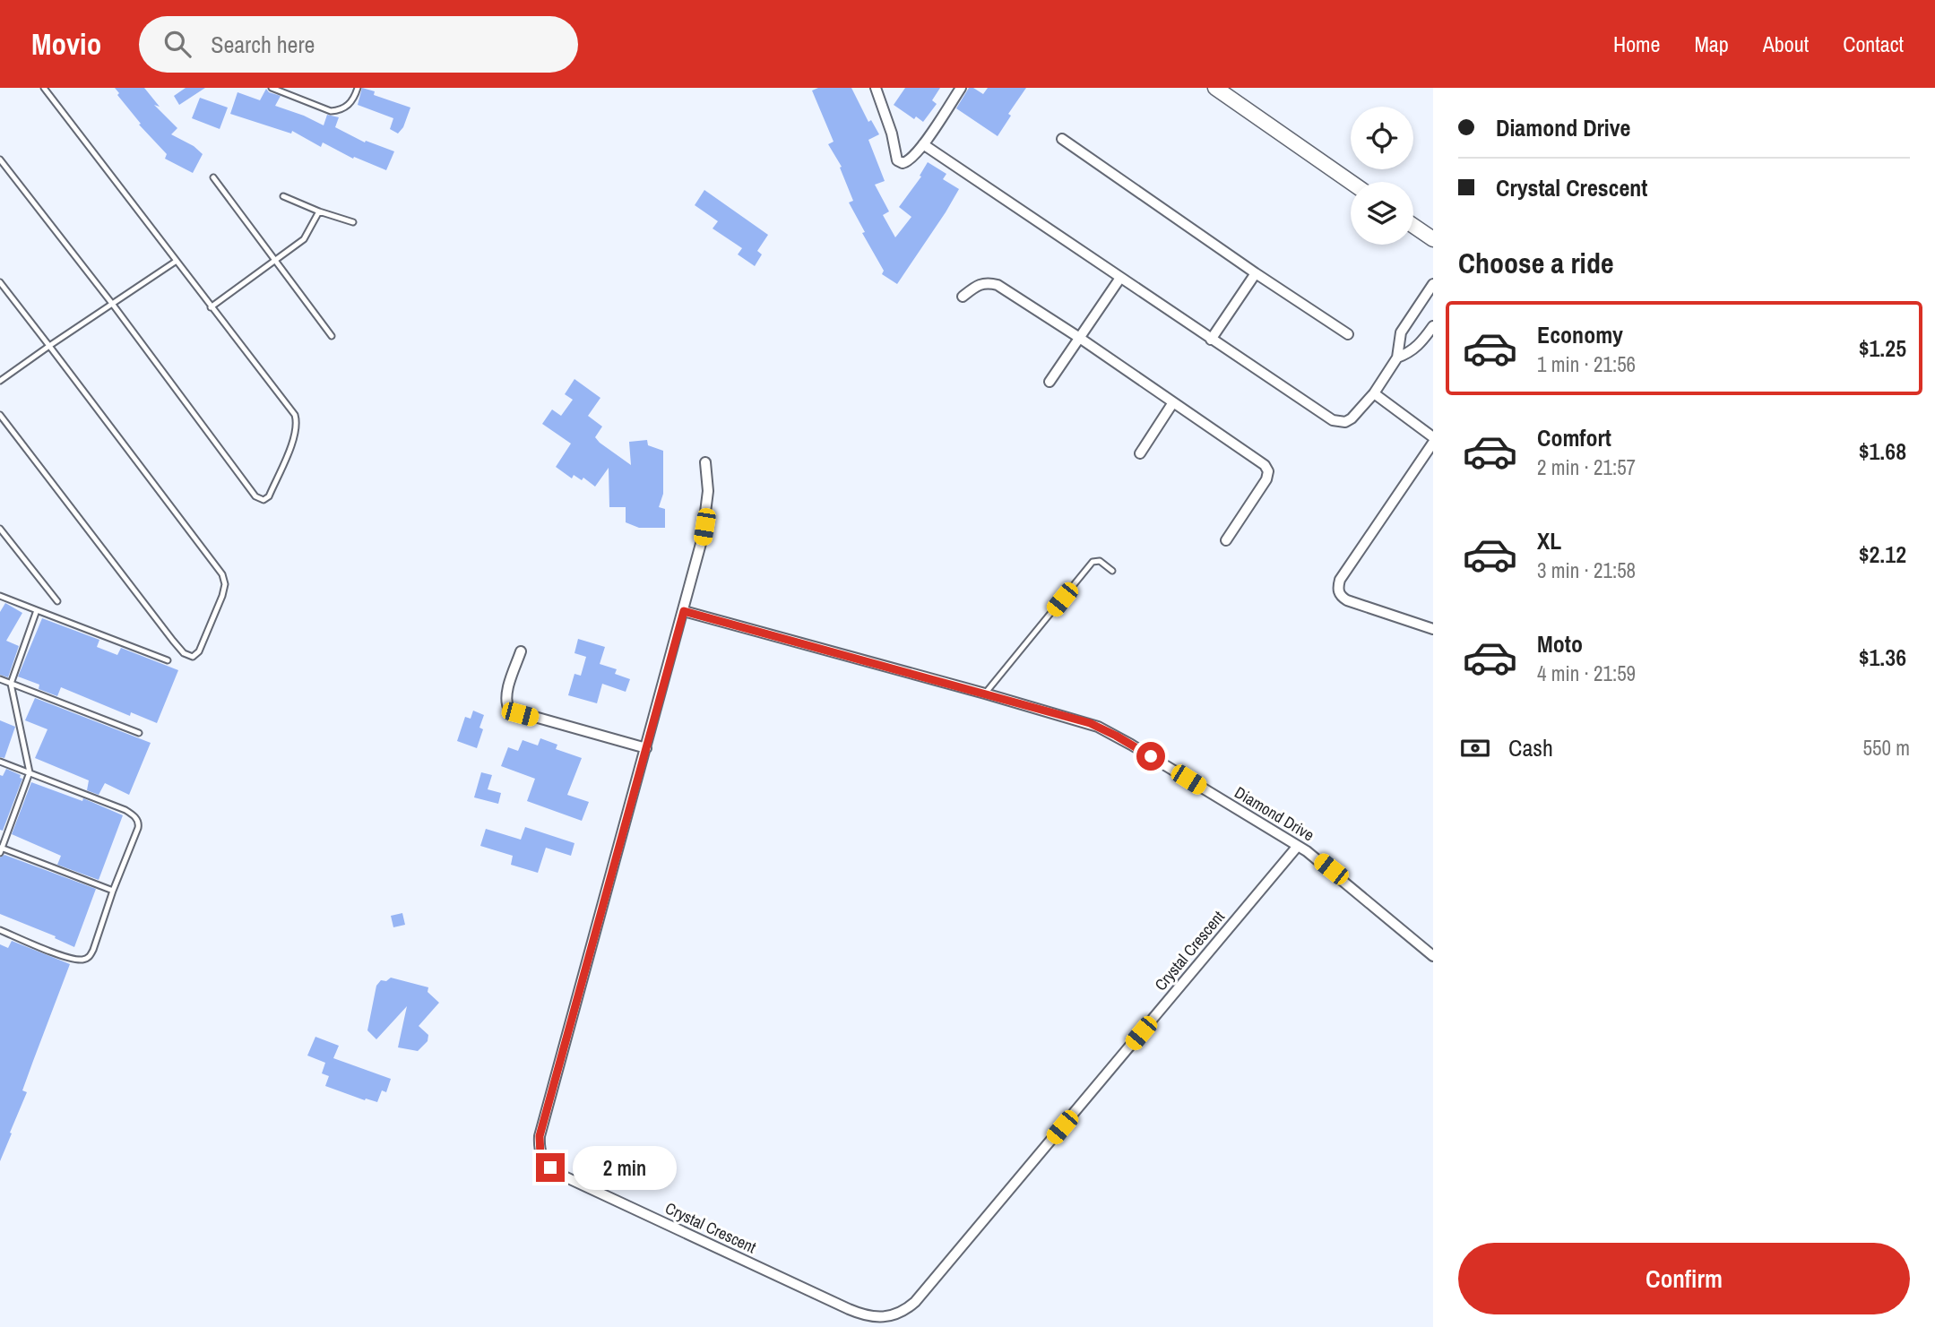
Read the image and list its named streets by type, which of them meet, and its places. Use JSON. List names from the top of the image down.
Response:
{
  "streets": {
    "street": ["Diamond Drive", "Crystal Crescent"]
  },
  "crossings": [
    ["Diamond Drive", "Crystal Crescent"]
  ],
  "page": {
    "header": "Movio",
    "search": "Search here",
    "nav": [
      "Home",
      "Map",
      "About",
      "Contact"
    ],
    "banner": ["Diamond Drive", "Crystal Crescent"],
    "heading": "Choose a ride",
    "list": [
      {
        "name": "Economy",
        "note": "1 min · 21:56",
        "value": "$1.25"
      },
      {
        "name": "Comfort",
        "note": "2 min · 21:57",
        "value": "$1.68"
      },
      {
        "name": "XL",
        "note": "3 min · 21:58",
        "value": "$2.12"
      },
      {
        "name": "Moto",
        "note": "4 min · 21:59",
        "value": "$1.36"
      }
    ],
    "pay": ["Cash", "550 m"],
    "bubble": "2 min",
    "buttons": "Confirm"
  }
}
